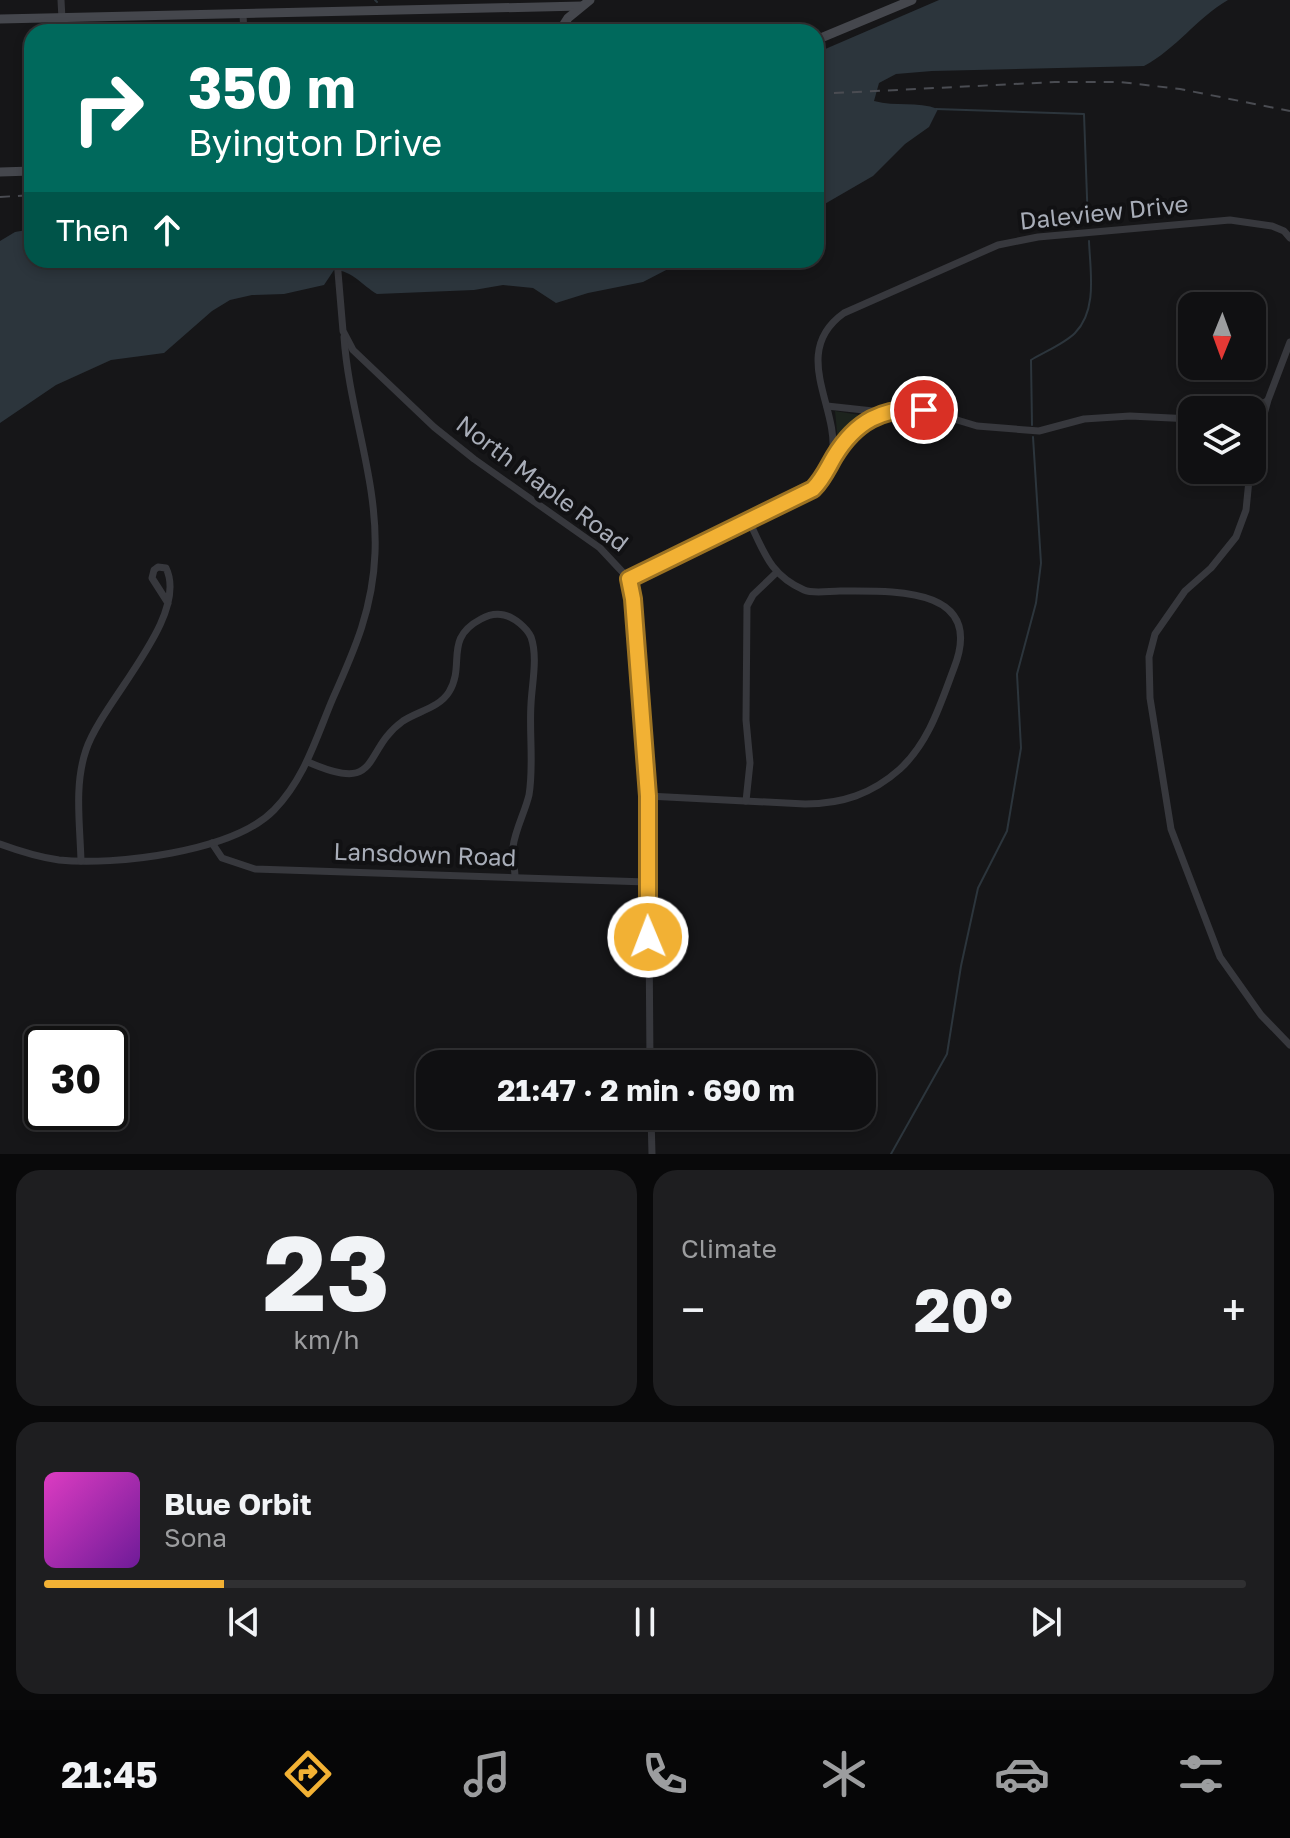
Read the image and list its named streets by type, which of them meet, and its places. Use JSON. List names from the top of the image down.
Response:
{
  "streets": {
    "street": ["Daleview Drive", "North Maple Road", "Lansdown Road"]
  },
  "crossings": [
    ["North Maple Road", "Lansdown Road"]
  ],
  "north": "bottom",
  "page": {
    "turn": ["350 m", "Byington Drive"],
    "then": "Then",
    "limit": "30",
    "trip": "21:47 · 2 min · 690 m",
    "tile": [
      ["23", "km/h"],
      "Climate"
    ],
    "heat": ["−", "20°", "+"],
    "song": ["Blue Orbit", "Sona"],
    "tabs": "21:45"
  }
}
